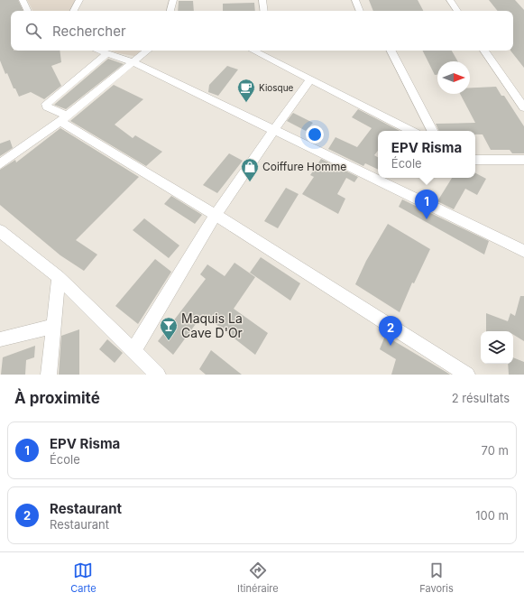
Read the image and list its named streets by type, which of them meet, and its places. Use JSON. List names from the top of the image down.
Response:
{
  "places": {
    "cafe": ["Kiosque"],
    "shop": ["Coiffure Homme"],
    "bar": ["Maquis La Cave D'Or"]
  },
  "north": "right",
  "page": {
    "search": "Rechercher",
    "popup": ["EPV Risma", "École"],
    "pins": ["1", "2"],
    "heading": ["À proximité", "2 résultats"],
    "list": [
      {
        "mark": "1",
        "name": "EPV Risma",
        "note": "École",
        "value": "70 m"
      },
      {
        "mark": "2",
        "name": "Restaurant",
        "note": "Restaurant",
        "value": "100 m"
      }
    ],
    "nav": ["Carte", "Itinéraire", "Favoris"]
  }
}
